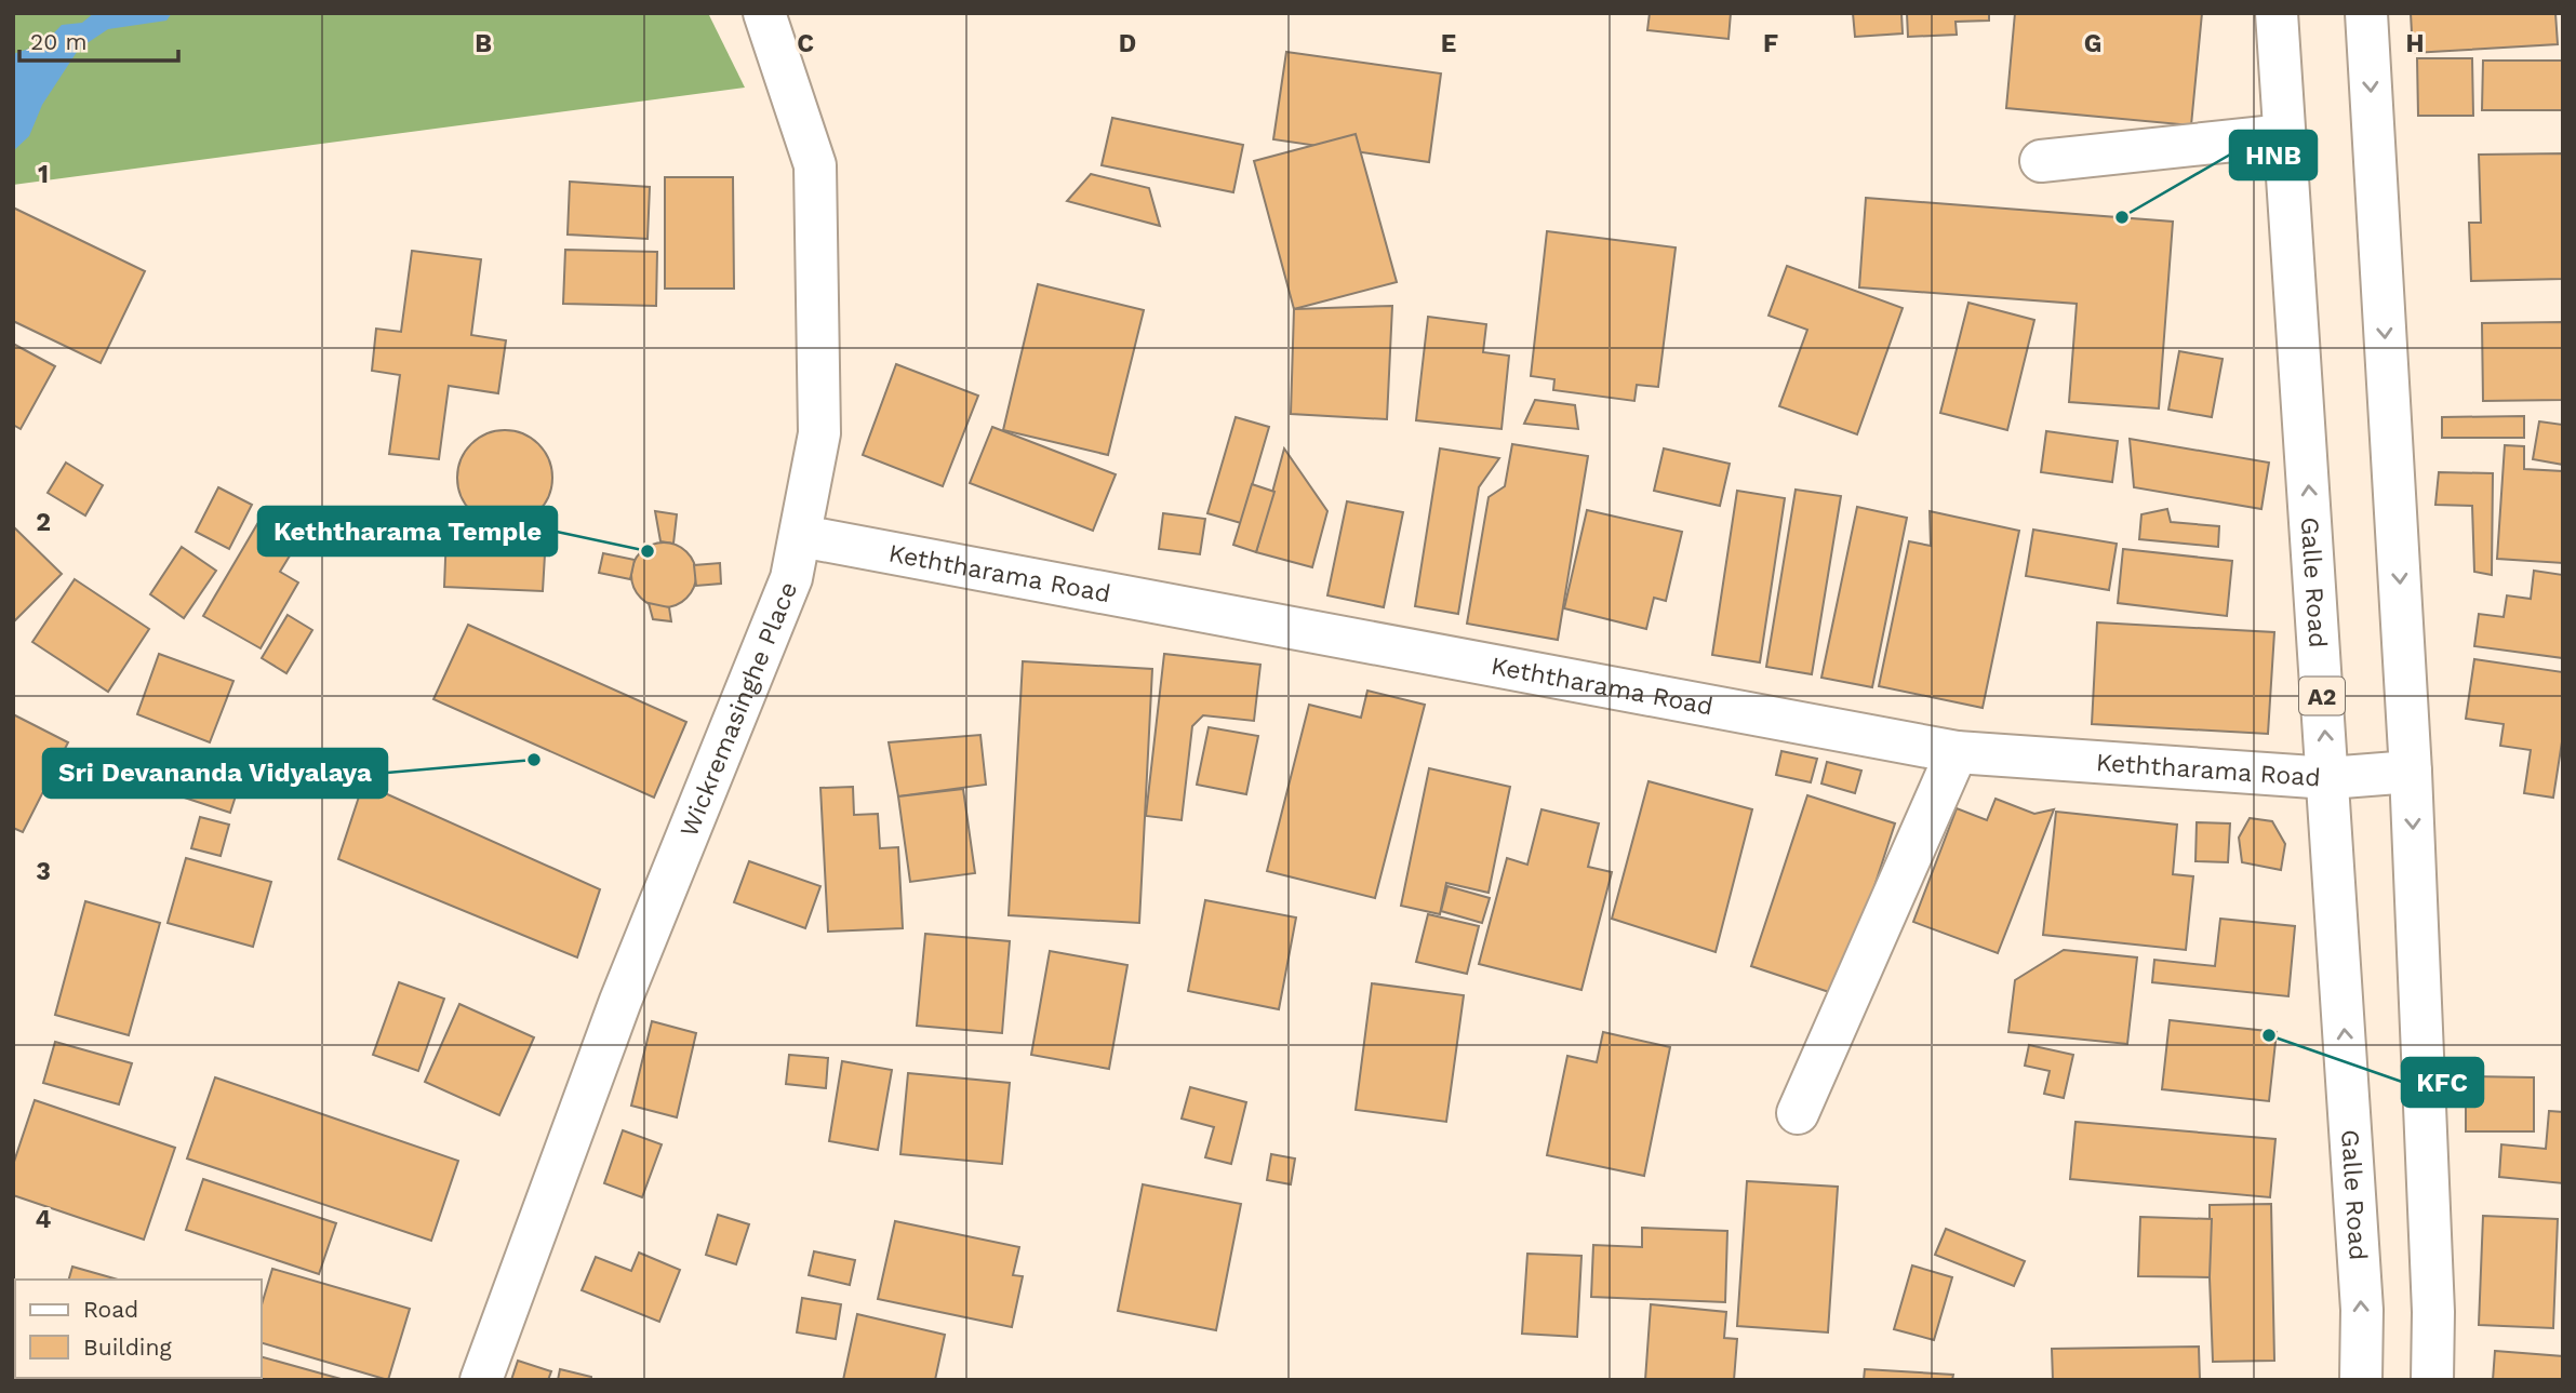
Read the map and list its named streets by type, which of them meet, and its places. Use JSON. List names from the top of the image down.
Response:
{
  "streets": {
    "main road": [
      "Keththarama Road",
      "Galle Road",
      "A2",
      "Wickremasinghe Place"
    ]
  },
  "crossings": [
    ["Keththarama Road", "Galle Road"],
    ["Keththarama Road", "Wickremasinghe Place"]
  ],
  "places": [
    "HNB",
    "Keththarama Temple",
    "Sri Devananda Vidyalaya",
    "KFC"
  ],
  "legend": ["Road", "Building"],
  "scale_bar": "20 m",
  "grid": {
    "columns": [
      "B",
      "C",
      "D",
      "E",
      "F",
      "G",
      "H"
    ],
    "rows": [
      "1",
      "2",
      "3",
      "4"
    ]
  }
}
